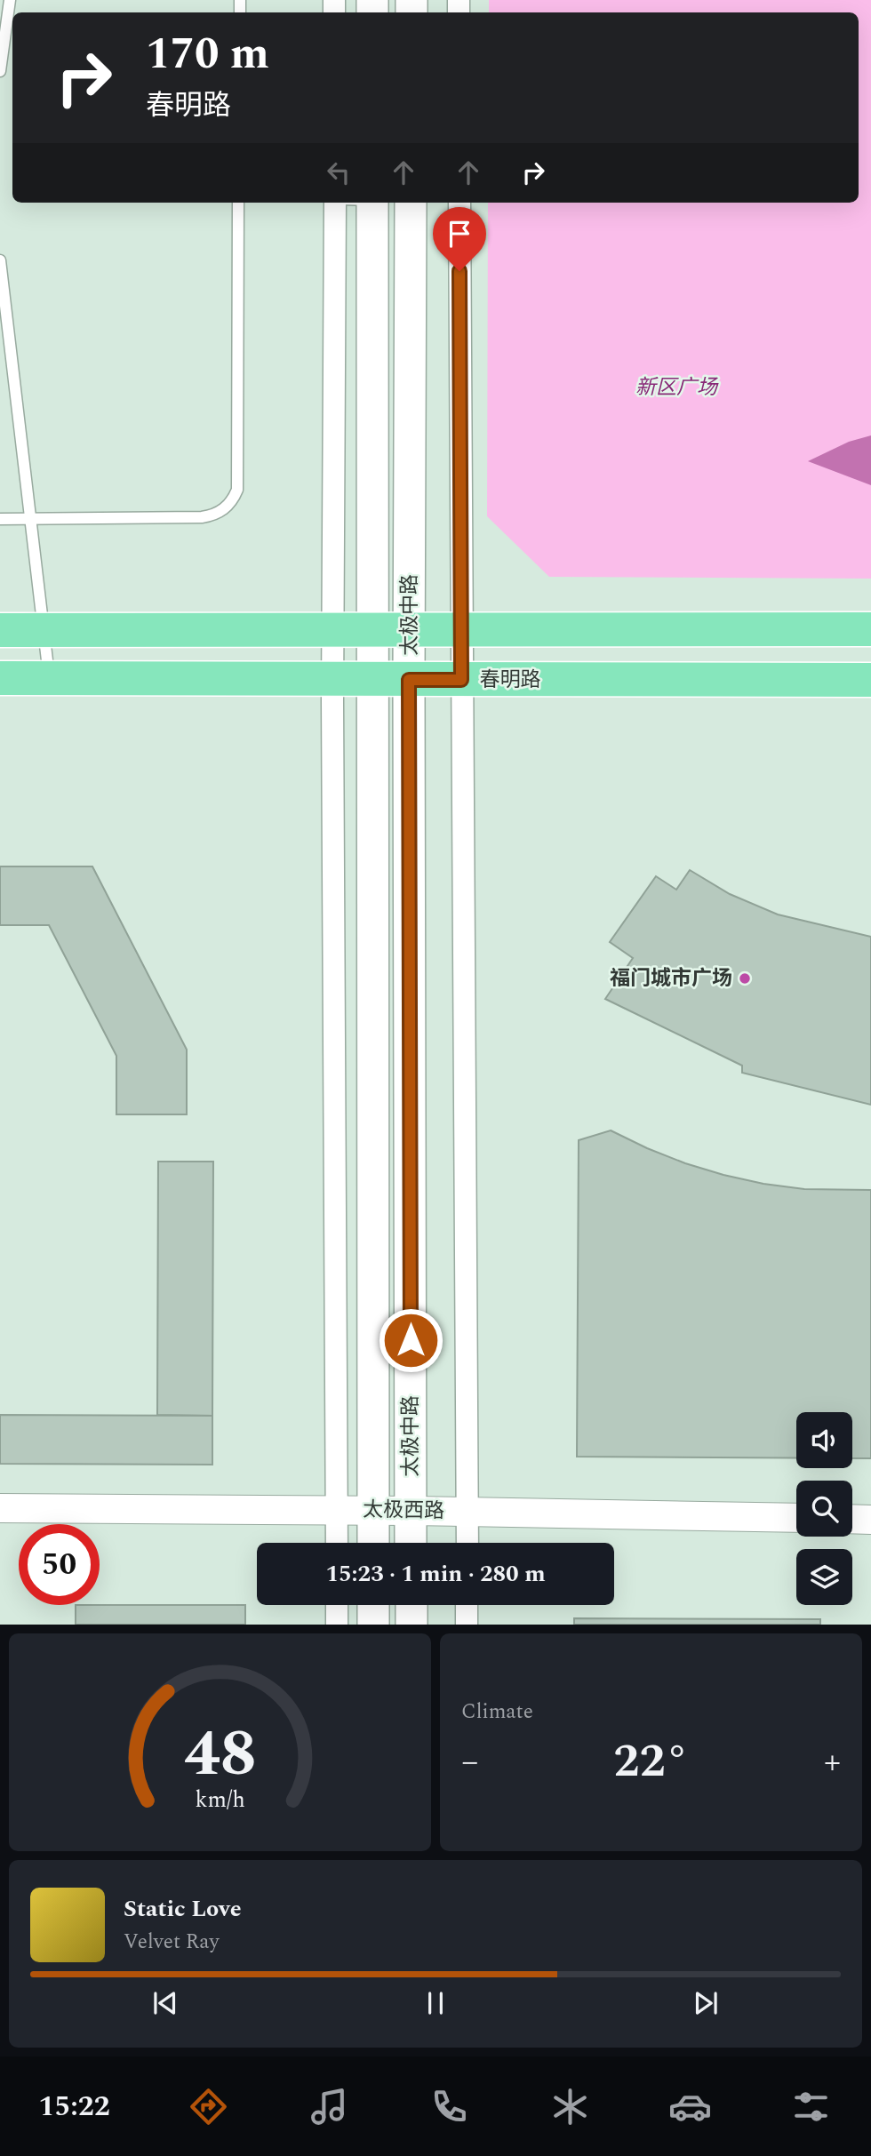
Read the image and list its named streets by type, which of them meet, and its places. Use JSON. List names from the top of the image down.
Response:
{
  "streets": {
    "main road": ["太极中路", "春明路"],
    "street": ["太极西路"]
  },
  "crossings": [
    ["太极中路", "春明路"],
    ["太极中路", "太极西路"]
  ],
  "parks": ["新区广场"],
  "places": ["福门城市广场"],
  "page": {
    "turn": ["170 m", "春明路"],
    "limit": "50",
    "trip": "15:23 · 1 min · 280 m",
    "tile": "Climate",
    "heat": ["−", "22°", "+"],
    "song": ["Static Love", "Velvet Ray"],
    "tabs": "15:22",
    "gauge": ["48", "km/h"]
  }
}
